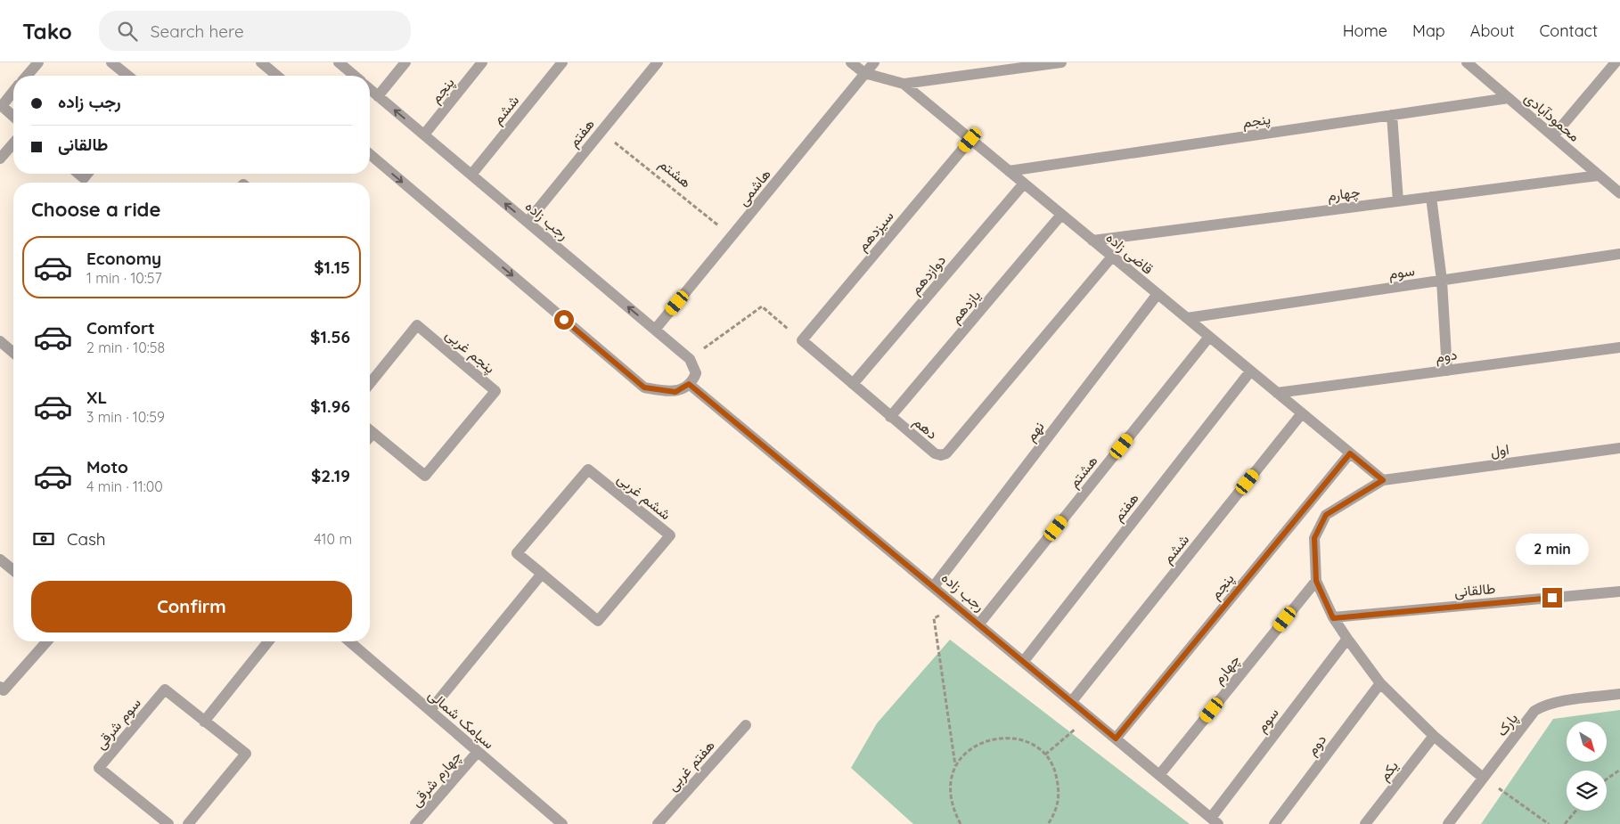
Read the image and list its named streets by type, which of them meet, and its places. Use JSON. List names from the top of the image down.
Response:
{
  "streets": {
    "street": [
      "پنجم",
      "ششم",
      "محمودآبادی",
      "هفتم",
      "هشتم",
      "هاشمی",
      "چهارم",
      "رجب زاده",
      "سیزدهم",
      "قاضی زاده",
      "سوم",
      "دوازدهم",
      "یازدهم",
      "پنجم غربی",
      "دوم",
      "دهم",
      "نهم",
      "اول",
      "ششم غربی",
      "طالقانی",
      "سیامک شمالی",
      "سوم شرقی",
      "پارک",
      "هفتم غربی",
      "یکم",
      "چهارم شرقی"
    ]
  },
  "crossings": [
    ["پنجم", "محمودآبادی"],
    ["پنجم", "رجب زاده"],
    ["پنجم", "قاضی زاده"],
    ["ششم", "رجب زاده"],
    ["ششم", "قاضی زاده"],
    ["محمودآبادی", "چهارم"],
    ["هفتم", "هشتم"],
    ["هفتم", "رجب زاده"],
    ["هفتم", "قاضی زاده"],
    ["هشتم", "هاشمی"],
    ["هشتم", "رجب زاده"],
    ["هشتم", "قاضی زاده"],
    ["هاشمی", "رجب زاده"],
    ["هاشمی", "قاضی زاده"],
    ["چهارم", "رجب زاده"],
    ["چهارم", "قاضی زاده"],
    ["رجب زاده", "سوم"],
    ["رجب زاده", "نهم"],
    ["سیزدهم", "قاضی زاده"],
    ["سیزدهم", "دهم"],
    ["قاضی زاده", "سوم"],
    ["قاضی زاده", "دوازدهم"],
    ["قاضی زاده", "یازدهم"],
    ["قاضی زاده", "دوم"],
    ["قاضی زاده", "دهم"],
    ["قاضی زاده", "نهم"],
    ["قاضی زاده", "اول"],
    ["دوازدهم", "دهم"],
    ["یازدهم", "دهم"],
    ["سیامک شمالی", "چهارم شرقی"]
  ],
  "north": "bottom right",
  "page": {
    "header": "Tako",
    "search": "Search here",
    "nav": [
      "Home",
      "Map",
      "About",
      "Contact"
    ],
    "banner": ["رجب زاده", "طالقانی"],
    "heading": "Choose a ride",
    "list": [
      {
        "name": "Economy",
        "note": "1 min · 10:57",
        "value": "$1.15"
      },
      {
        "name": "Comfort",
        "note": "2 min · 10:58",
        "value": "$1.56"
      },
      {
        "name": "XL",
        "note": "3 min · 10:59",
        "value": "$1.96"
      },
      {
        "name": "Moto",
        "note": "4 min · 11:00",
        "value": "$2.19"
      }
    ],
    "pay": ["Cash", "410 m"],
    "bubble": "2 min",
    "buttons": "Confirm"
  }
}
